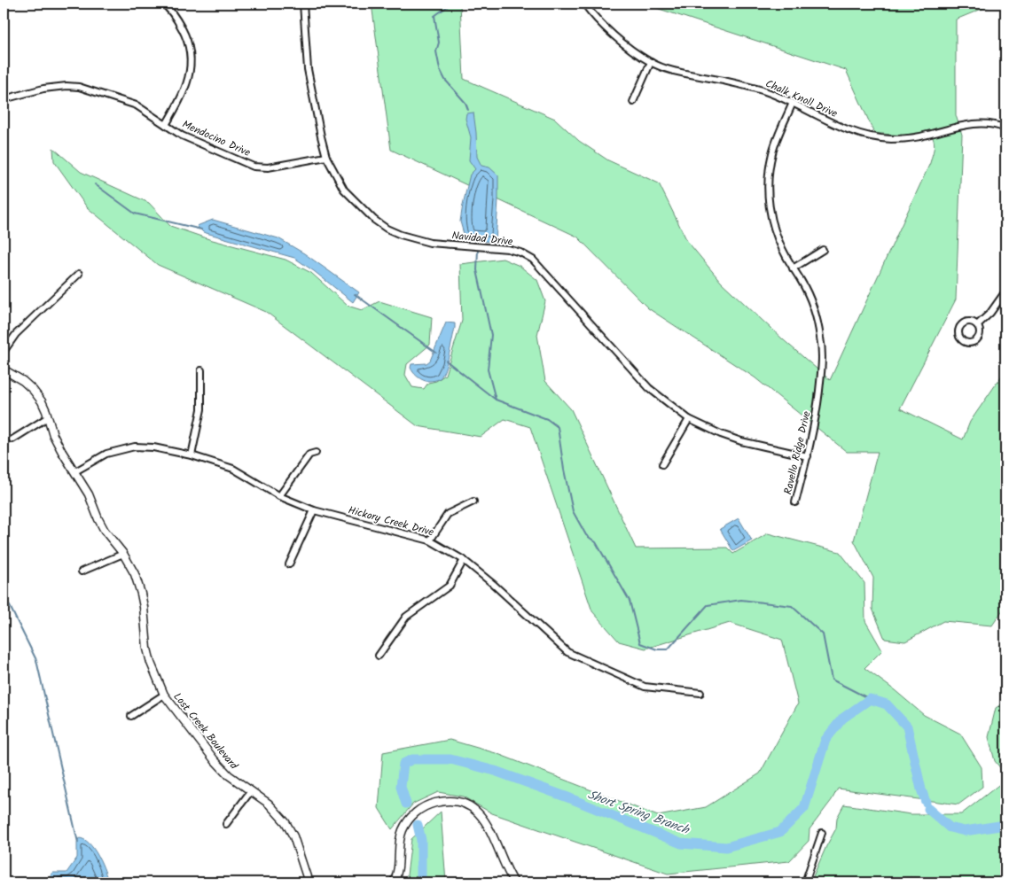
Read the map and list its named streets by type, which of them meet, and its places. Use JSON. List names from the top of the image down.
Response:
{
  "streets": {
    "street": [
      "Chalk Knoll Drive",
      "Mendocino Drive",
      "Navidad Drive",
      "Ravello Ridge Drive",
      "Hickory Creek Drive",
      "Lost Creek Boulevard"
    ]
  },
  "crossings": [
    ["Chalk Knoll Drive", "Ravello Ridge Drive"],
    ["Mendocino Drive", "Navidad Drive"],
    ["Navidad Drive", "Ravello Ridge Drive"],
    ["Hickory Creek Drive", "Lost Creek Boulevard"]
  ],
  "water": ["Short Spring Branch"]
}
